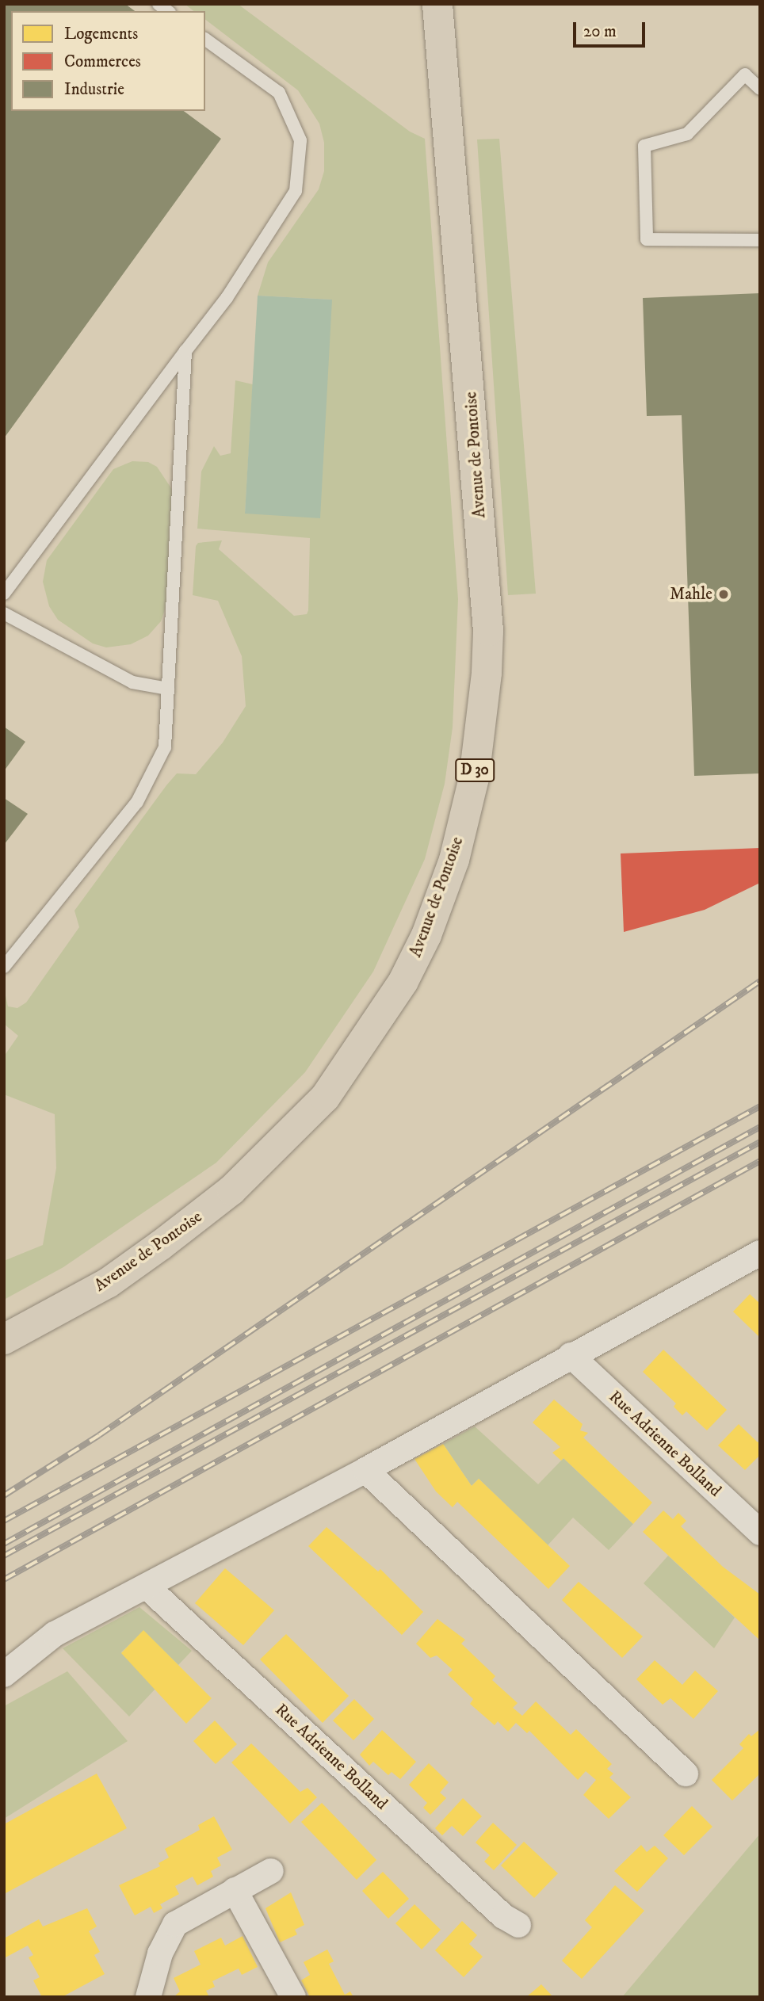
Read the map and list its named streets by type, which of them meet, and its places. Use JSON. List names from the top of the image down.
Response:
{
  "streets": {
    "main road": ["Avenue de Pontoise", "D 30"],
    "street": ["Rue Adrienne Bolland"]
  },
  "places": ["Mahle"],
  "legend": ["Logements", "Commerces", "Industrie"],
  "scale_bar": "20 m"
}
